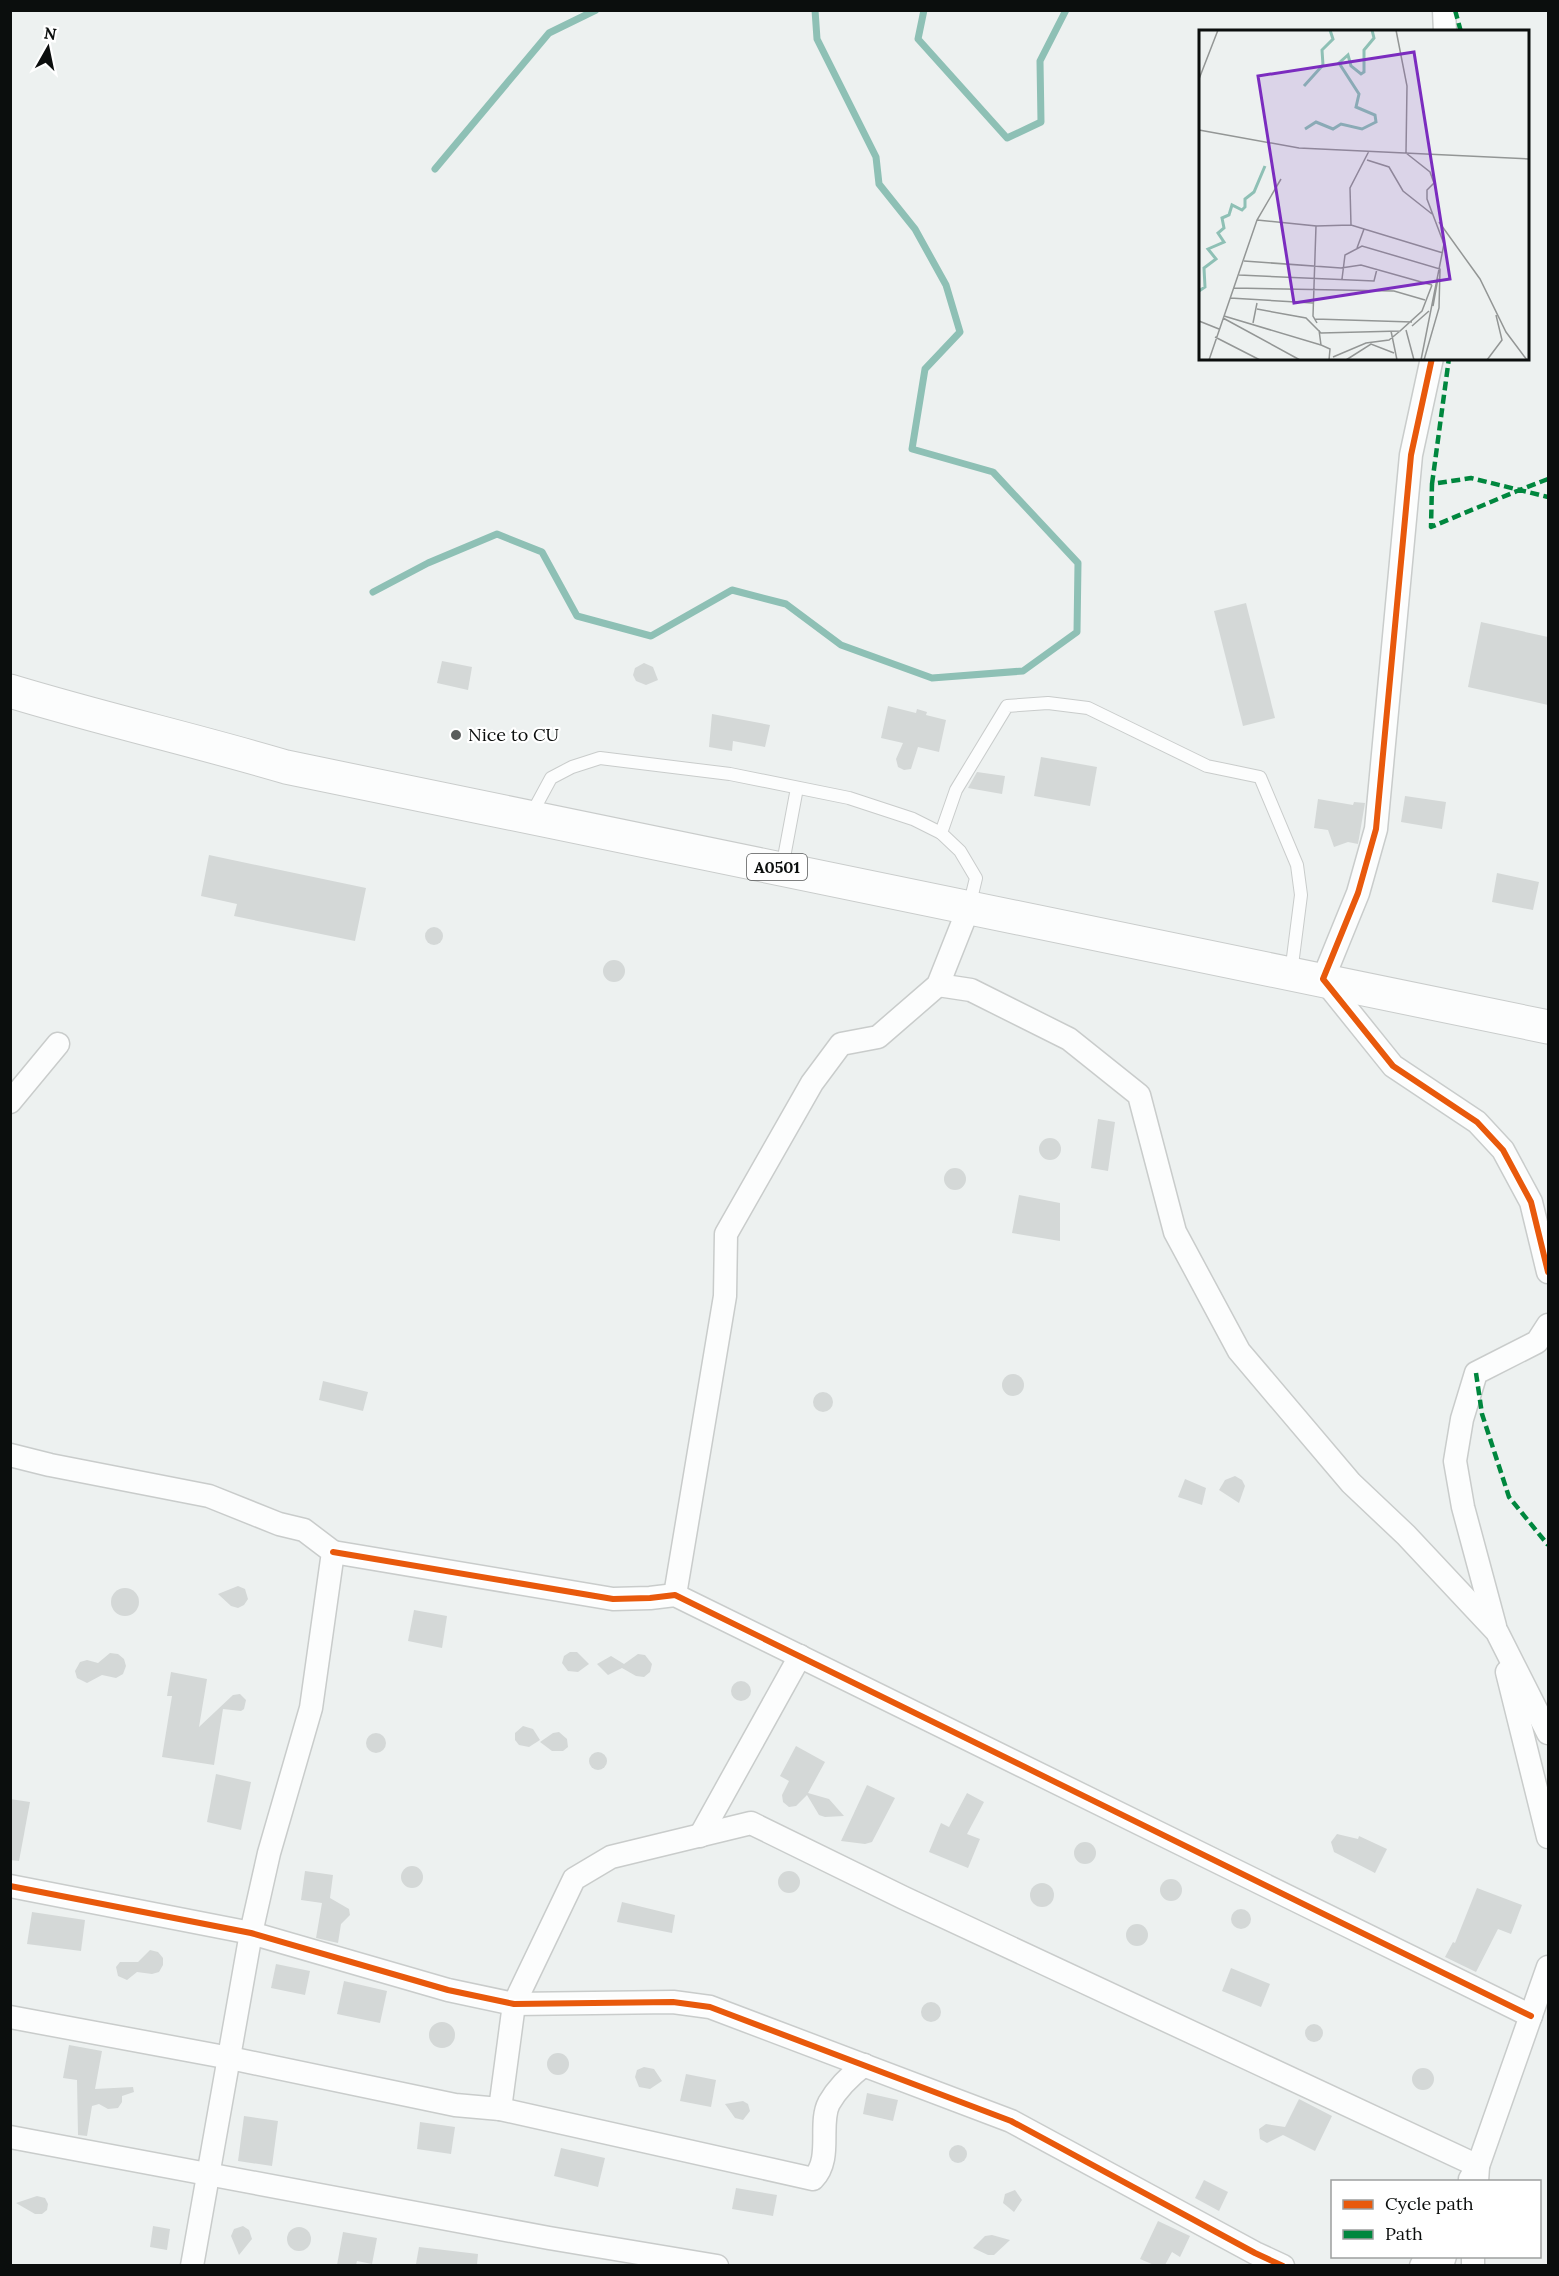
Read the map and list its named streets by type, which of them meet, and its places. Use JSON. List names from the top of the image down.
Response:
{
  "streets": {
    "highway": ["A0501"]
  },
  "places": ["Nice to CU"],
  "legend": ["Cycle path", "Path"],
  "north": "top"
}
